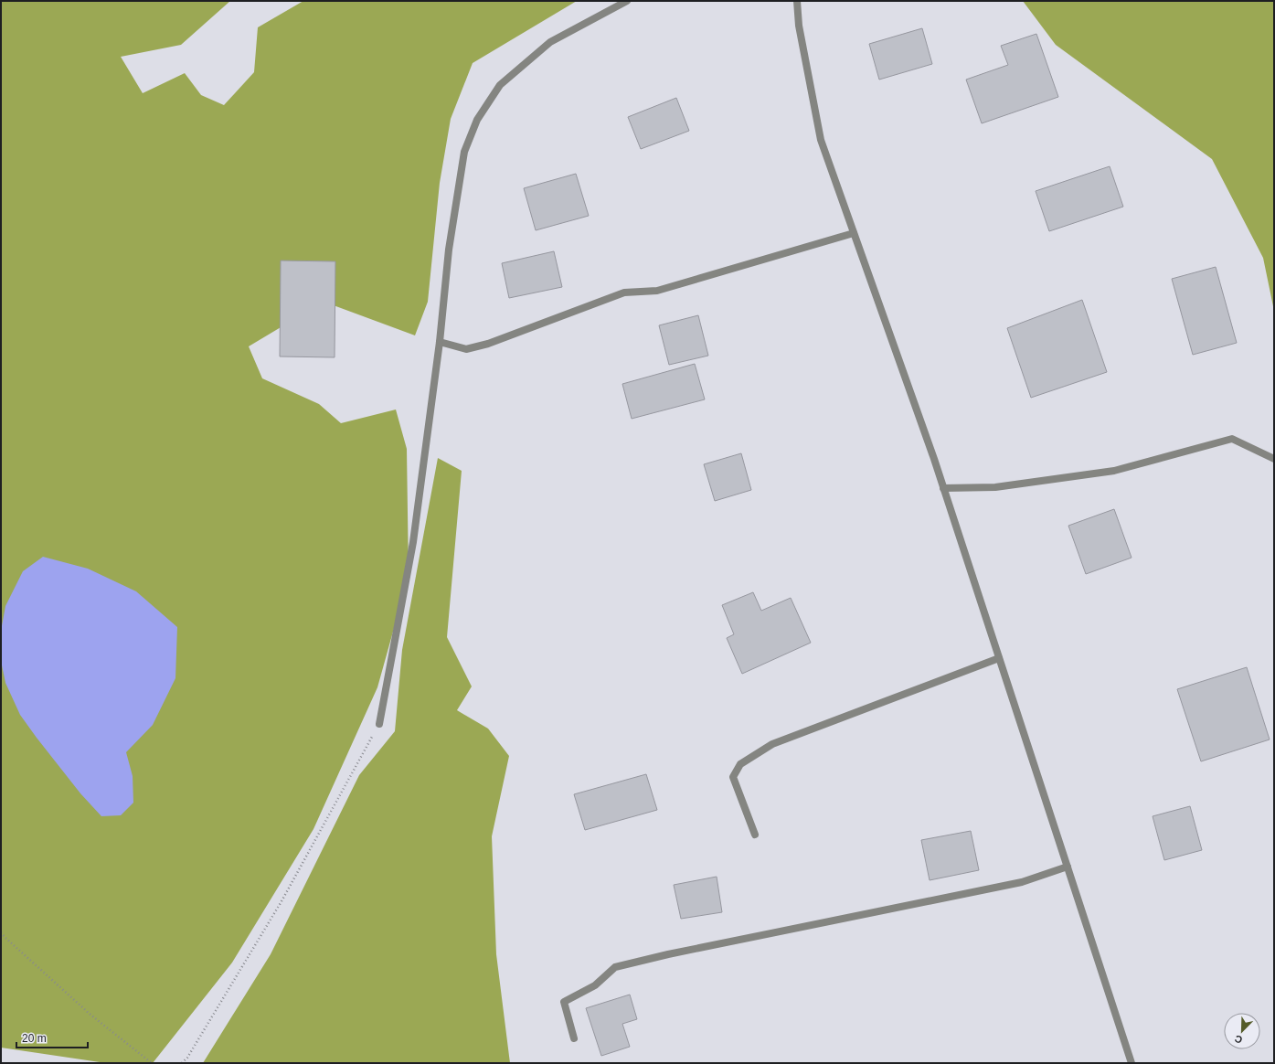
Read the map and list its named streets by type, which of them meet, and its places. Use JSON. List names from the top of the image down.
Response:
{
  "scale_bar": "20 m",
  "north": "bottom left"
}
